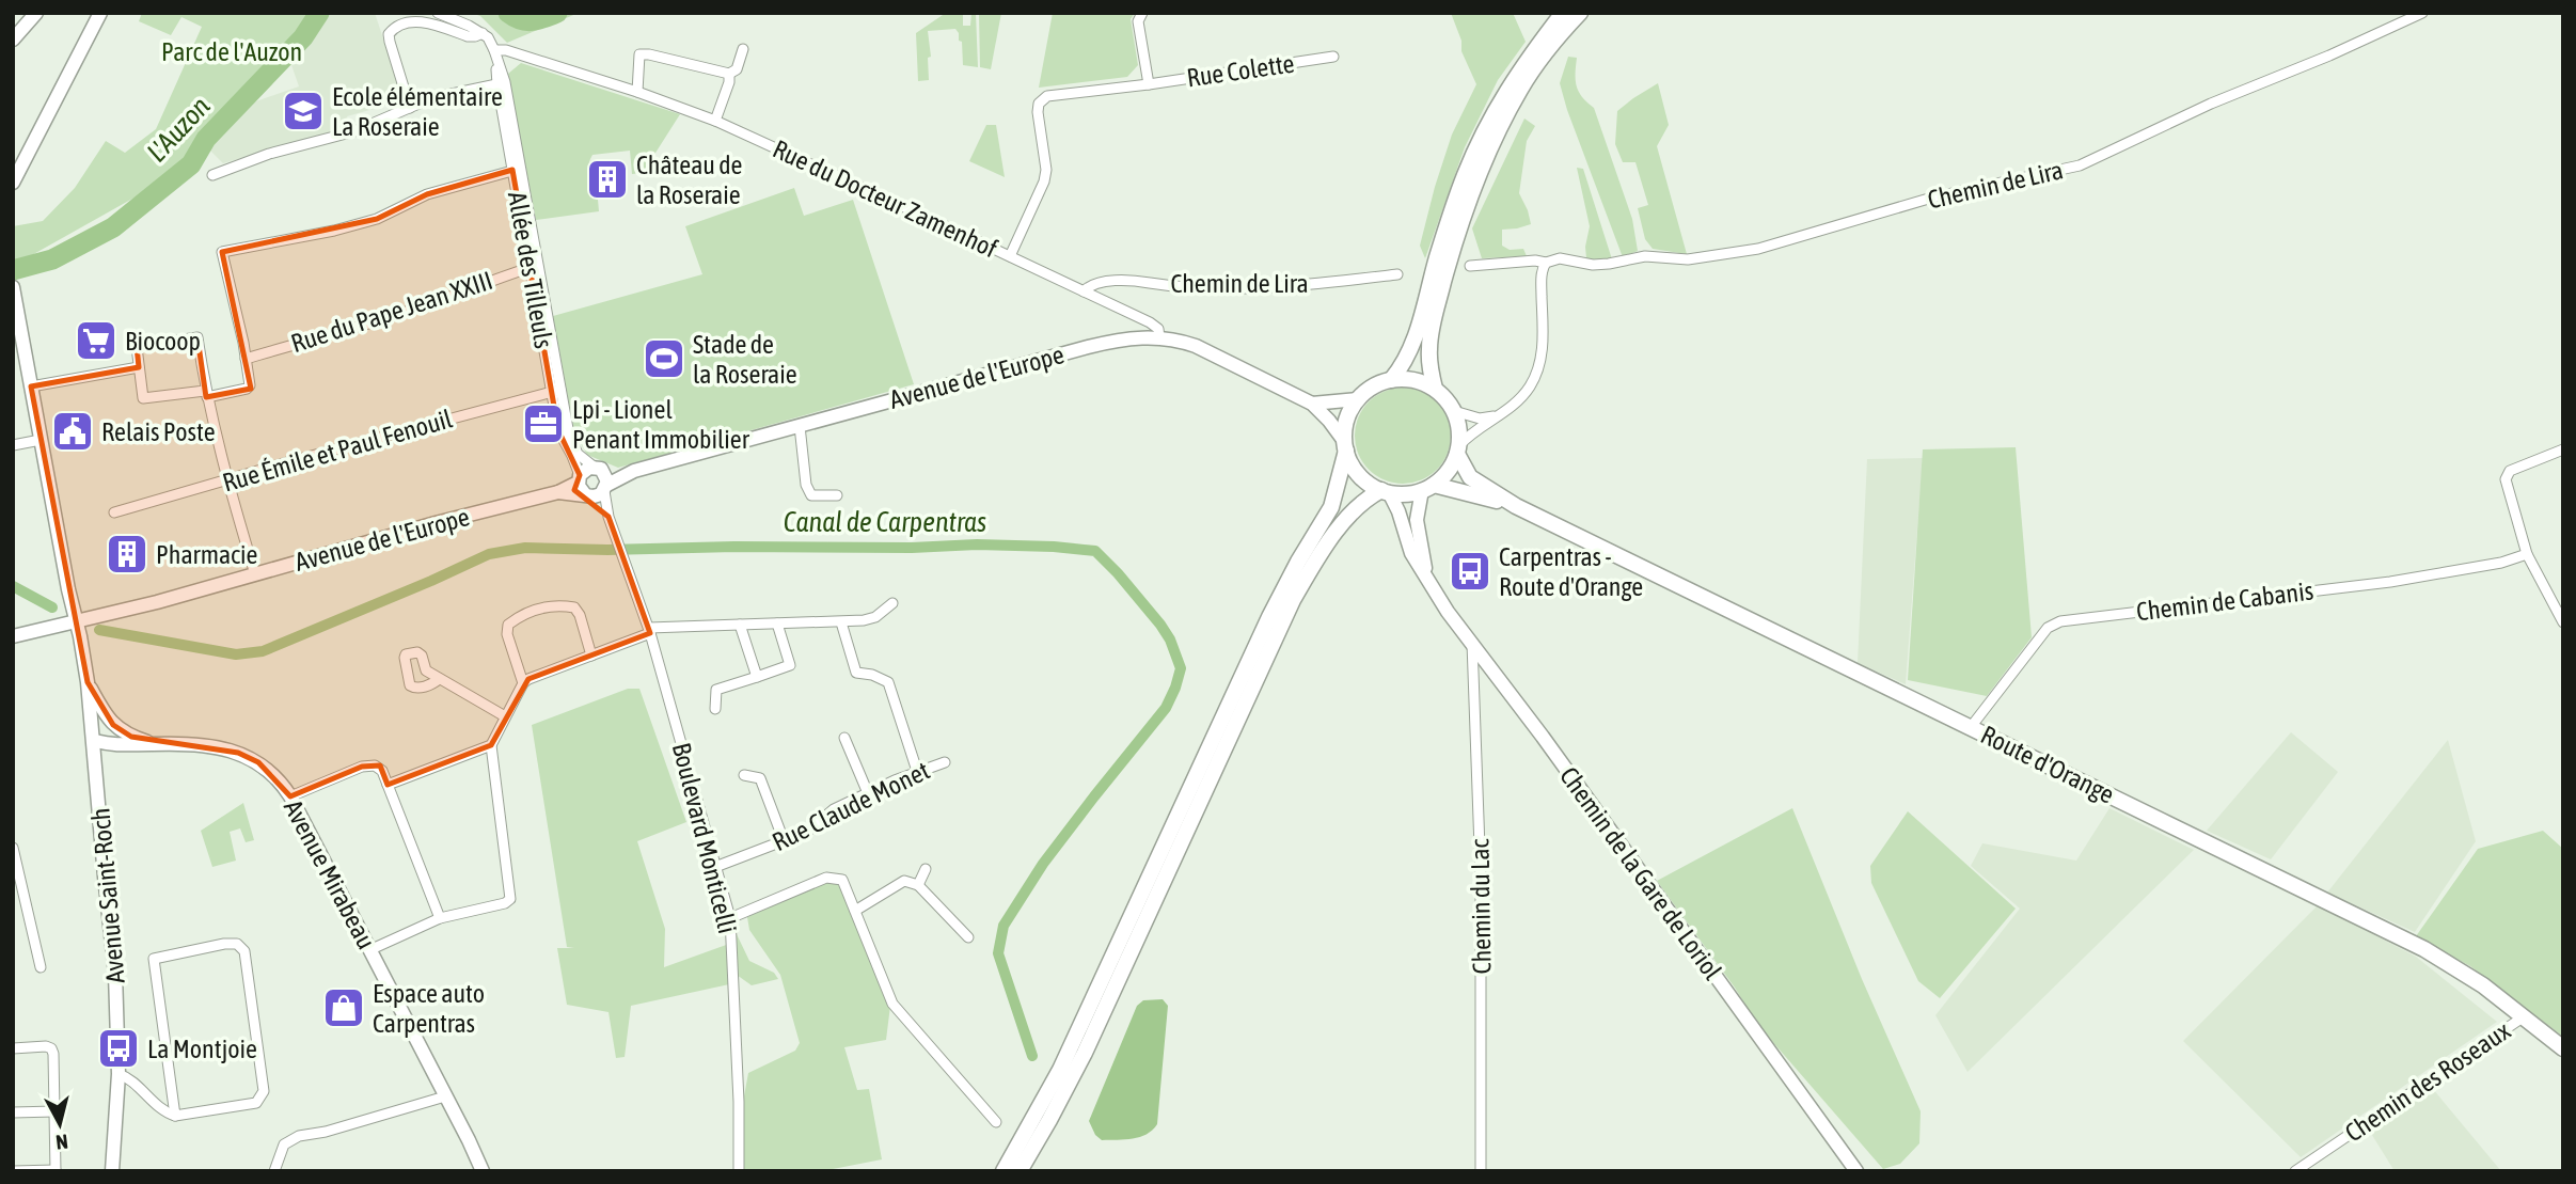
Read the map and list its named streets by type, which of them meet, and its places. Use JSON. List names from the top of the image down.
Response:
{
  "streets": {
    "main road": [
      "Avenue de l'Europe",
      "Route d'Orange",
      "Chemin de la Gare de Loriol",
      "Avenue Mirabeau",
      "Avenue Saint-Roch"
    ],
    "street": [
      "Rue Colette",
      "Chemin de Lira",
      "Rue du Docteur Zamenhof",
      "Allée des Tilleuls",
      "Rue du Pape Jean XXIII",
      "Rue Émile et Paul Fenouil",
      "Chemin de Cabanis",
      "Rue Claude Monet",
      "Boulevard Monticelli",
      "Chemin du Lac",
      "Chemin des Roseaux"
    ]
  },
  "crossings": [
    ["Rue Colette", "Rue du Docteur Zamenhof"],
    ["Chemin de Lira", "Rue du Docteur Zamenhof"],
    ["Rue du Docteur Zamenhof", "Allée des Tilleuls"],
    ["Rue du Docteur Zamenhof", "Avenue de l'Europe"],
    ["Allée des Tilleuls", "Rue du Pape Jean XXIII"],
    ["Allée des Tilleuls", "Avenue de l'Europe"],
    ["Allée des Tilleuls", "Rue Émile et Paul Fenouil"],
    ["Allée des Tilleuls", "Boulevard Monticelli"],
    ["Avenue de l'Europe", "Route d'Orange"],
    ["Avenue de l'Europe", "Boulevard Monticelli"],
    ["Avenue de l'Europe", "Chemin de la Gare de Loriol"],
    ["Avenue de l'Europe", "Avenue Saint-Roch"],
    ["Chemin de Cabanis", "Route d'Orange"],
    ["Route d'Orange", "Chemin de la Gare de Loriol"],
    ["Route d'Orange", "Chemin des Roseaux"],
    ["Rue Claude Monet", "Boulevard Monticelli"],
    ["Chemin de la Gare de Loriol", "Chemin du Lac"],
    ["Avenue Mirabeau", "Avenue Saint-Roch"]
  ],
  "water": ["L'Auzon", "Canal de Carpentras"],
  "parks": ["Parc de l'Auzon"],
  "places": {
    "school or university": ["Ecole élémentaire La Roseraie"],
    "building": ["Château de la Roseraie", "Pharmacie"],
    "supermarket": ["Biocoop"],
    "sports": ["Stade de la Roseraie"],
    "office": ["Lpi - Lionel Penant Immobilier"],
    "public building": ["Relais Poste"],
    "bus stop": ["Carpentras - Route d'Orange", "La Montjoie"],
    "shop": ["Espace auto Carpentras"]
  },
  "north": "bottom"
}
